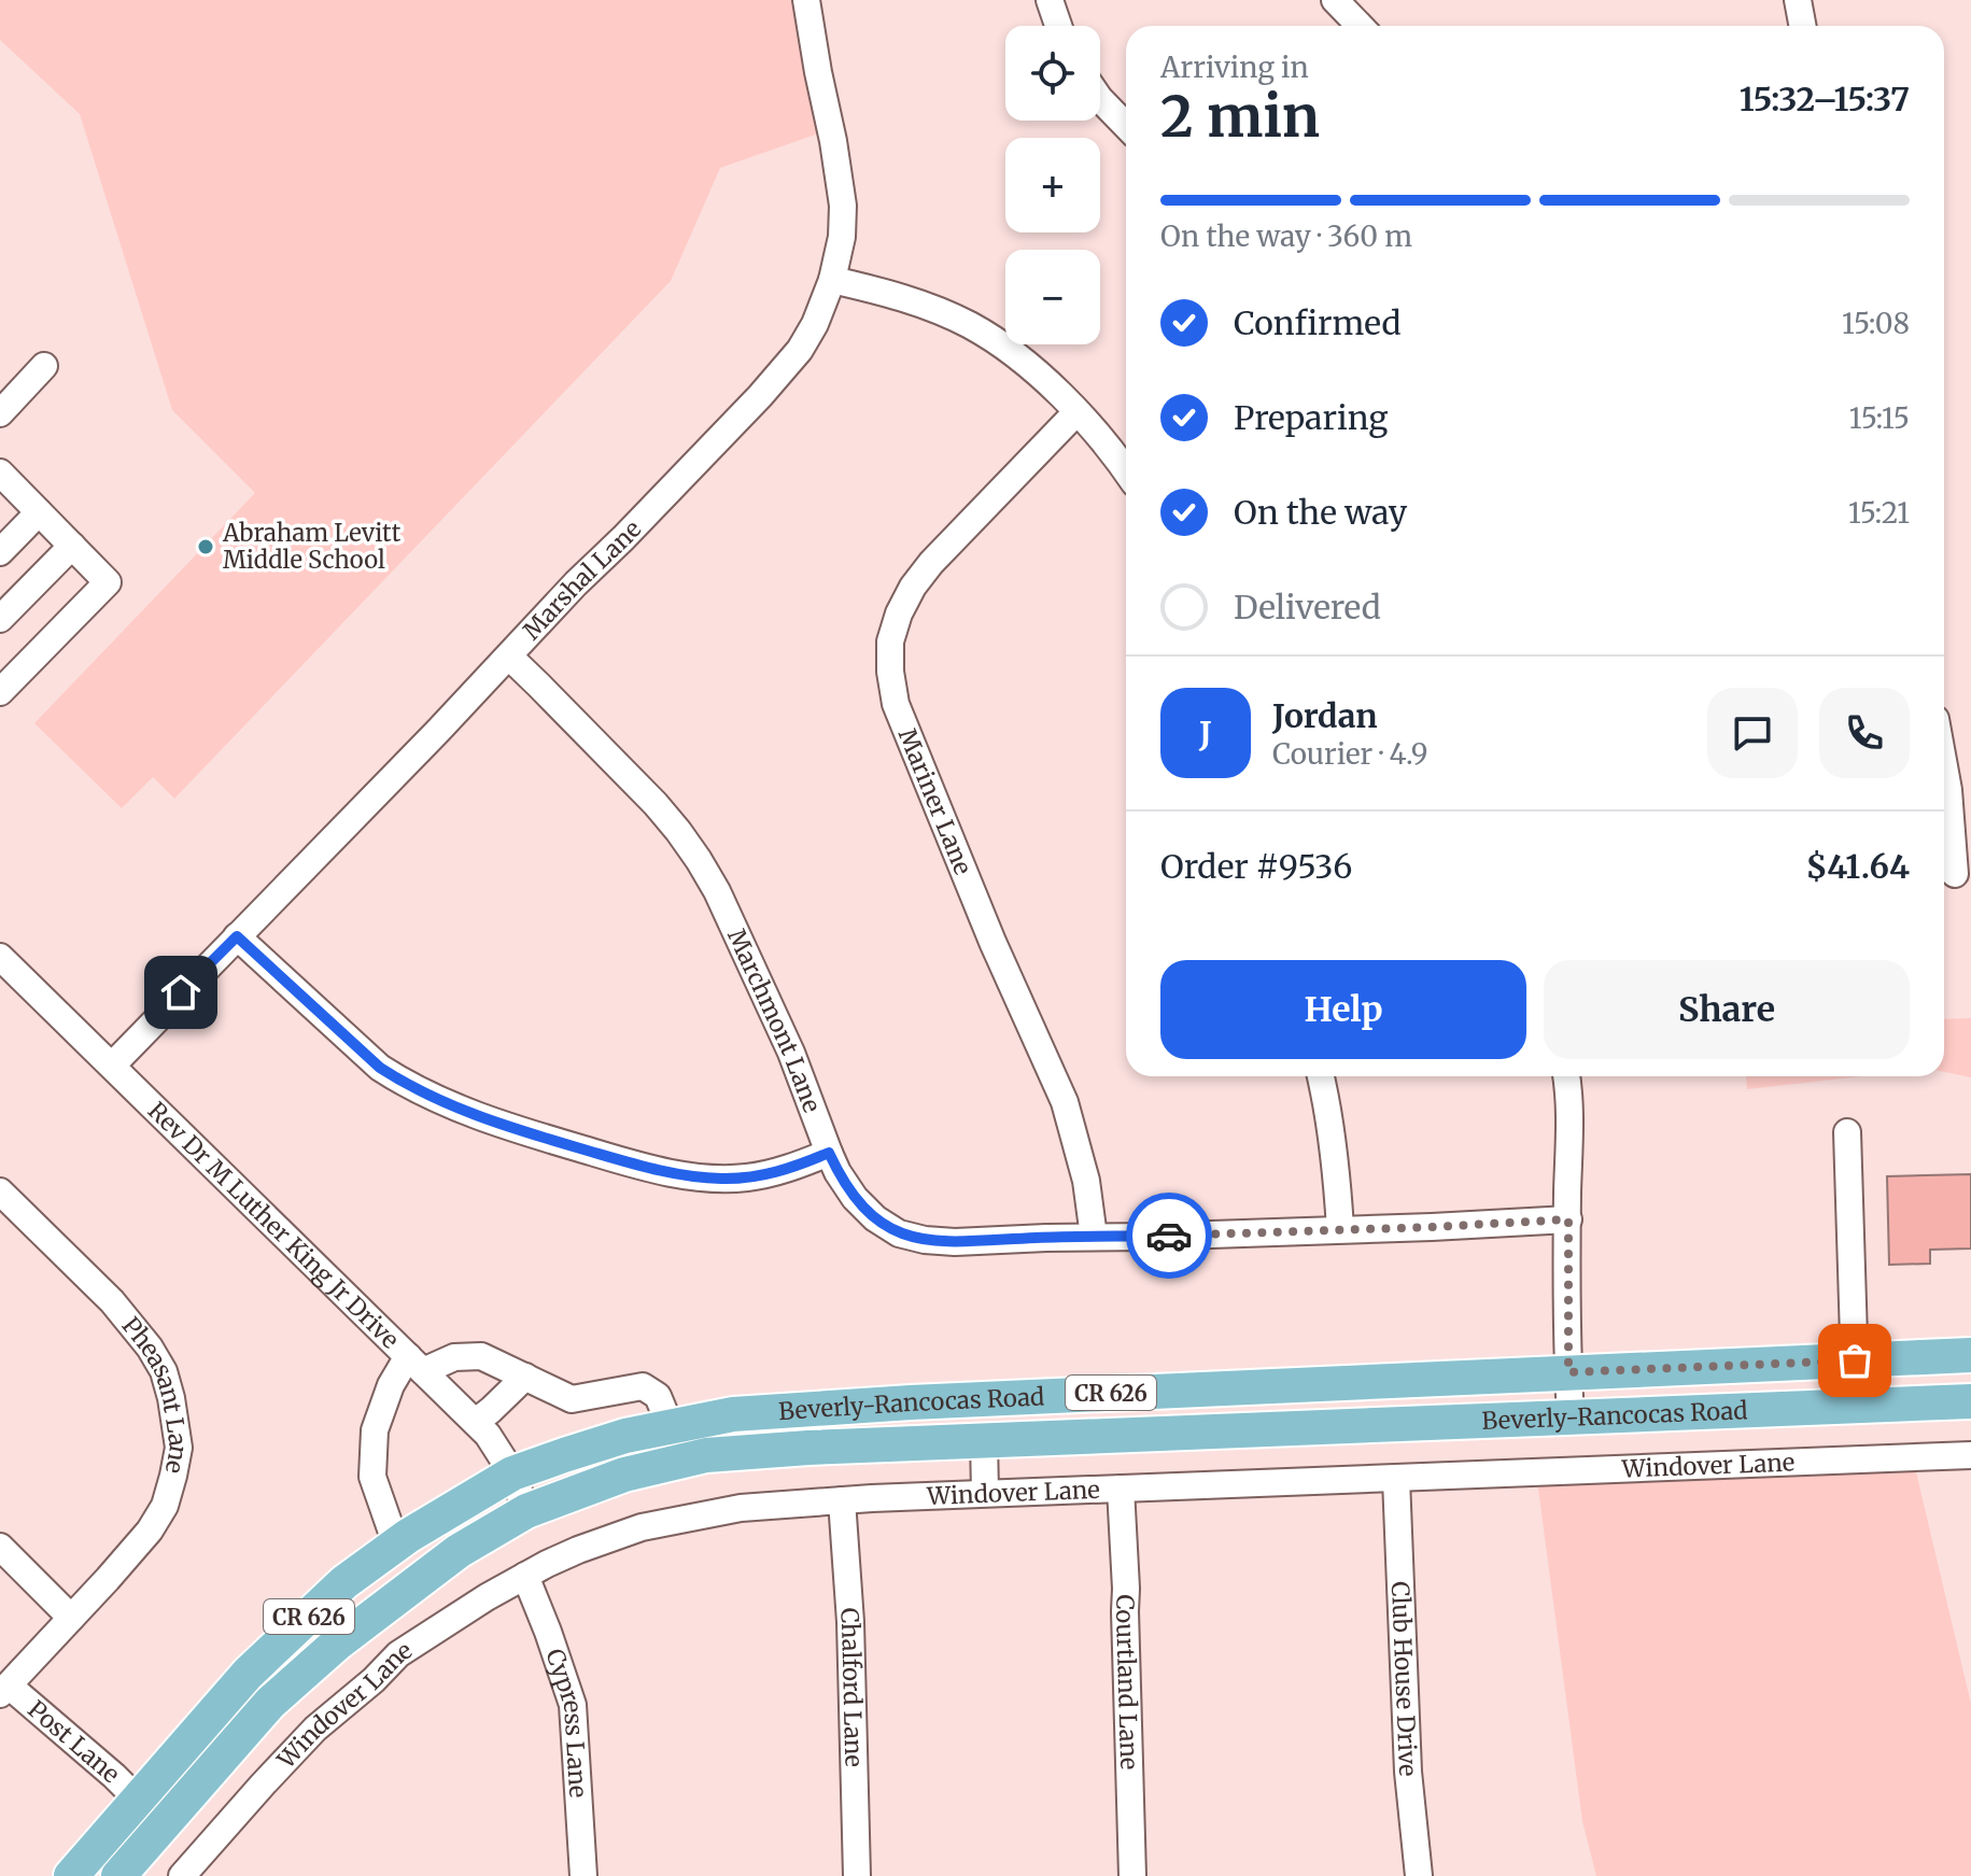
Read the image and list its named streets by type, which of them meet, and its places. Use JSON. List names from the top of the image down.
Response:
{
  "streets": {
    "main road": ["CR 626", "Beverly-Rancocas Road"],
    "street": [
      "Marshal Lane",
      "Mariner Lane",
      "Marchmont Lane",
      "Rev Dr M Luther King Jr Drive",
      "Pheasant Lane",
      "Windover Lane",
      "Club House Drive",
      "Courtland Lane",
      "Chalford Lane",
      "Cypress Lane",
      "Post Lane"
    ]
  },
  "crossings": [
    ["Marshal Lane", "Marchmont Lane"],
    ["Marshal Lane", "Rev Dr M Luther King Jr Drive"],
    ["Mariner Lane", "Marchmont Lane"],
    ["Rev Dr M Luther King Jr Drive", "Beverly-Rancocas Road"],
    ["Pheasant Lane", "Post Lane"],
    ["Beverly-Rancocas Road", "Post Lane"],
    ["Windover Lane", "Club House Drive"],
    ["Windover Lane", "Courtland Lane"],
    ["Windover Lane", "Chalford Lane"],
    ["Windover Lane", "Cypress Lane"]
  ],
  "places": ["Abraham Levitt Middle School"],
  "page": {
    "map_buttons": ["+", "−"],
    "heading": ["2 min", "Arriving in", "15:32–15:37"],
    "panel": [
      "Jordan",
      "Courier · 4.9",
      "Order #9536",
      "$41.64"
    ],
    "bar": "On the way · 360 m",
    "list": [
      ["Confirmed", "15:08"],
      ["Preparing", "15:15"],
      ["On the way", "15:21"],
      "Delivered"
    ],
    "round": "J",
    "buttons": ["Help", "Share"]
  }
}
